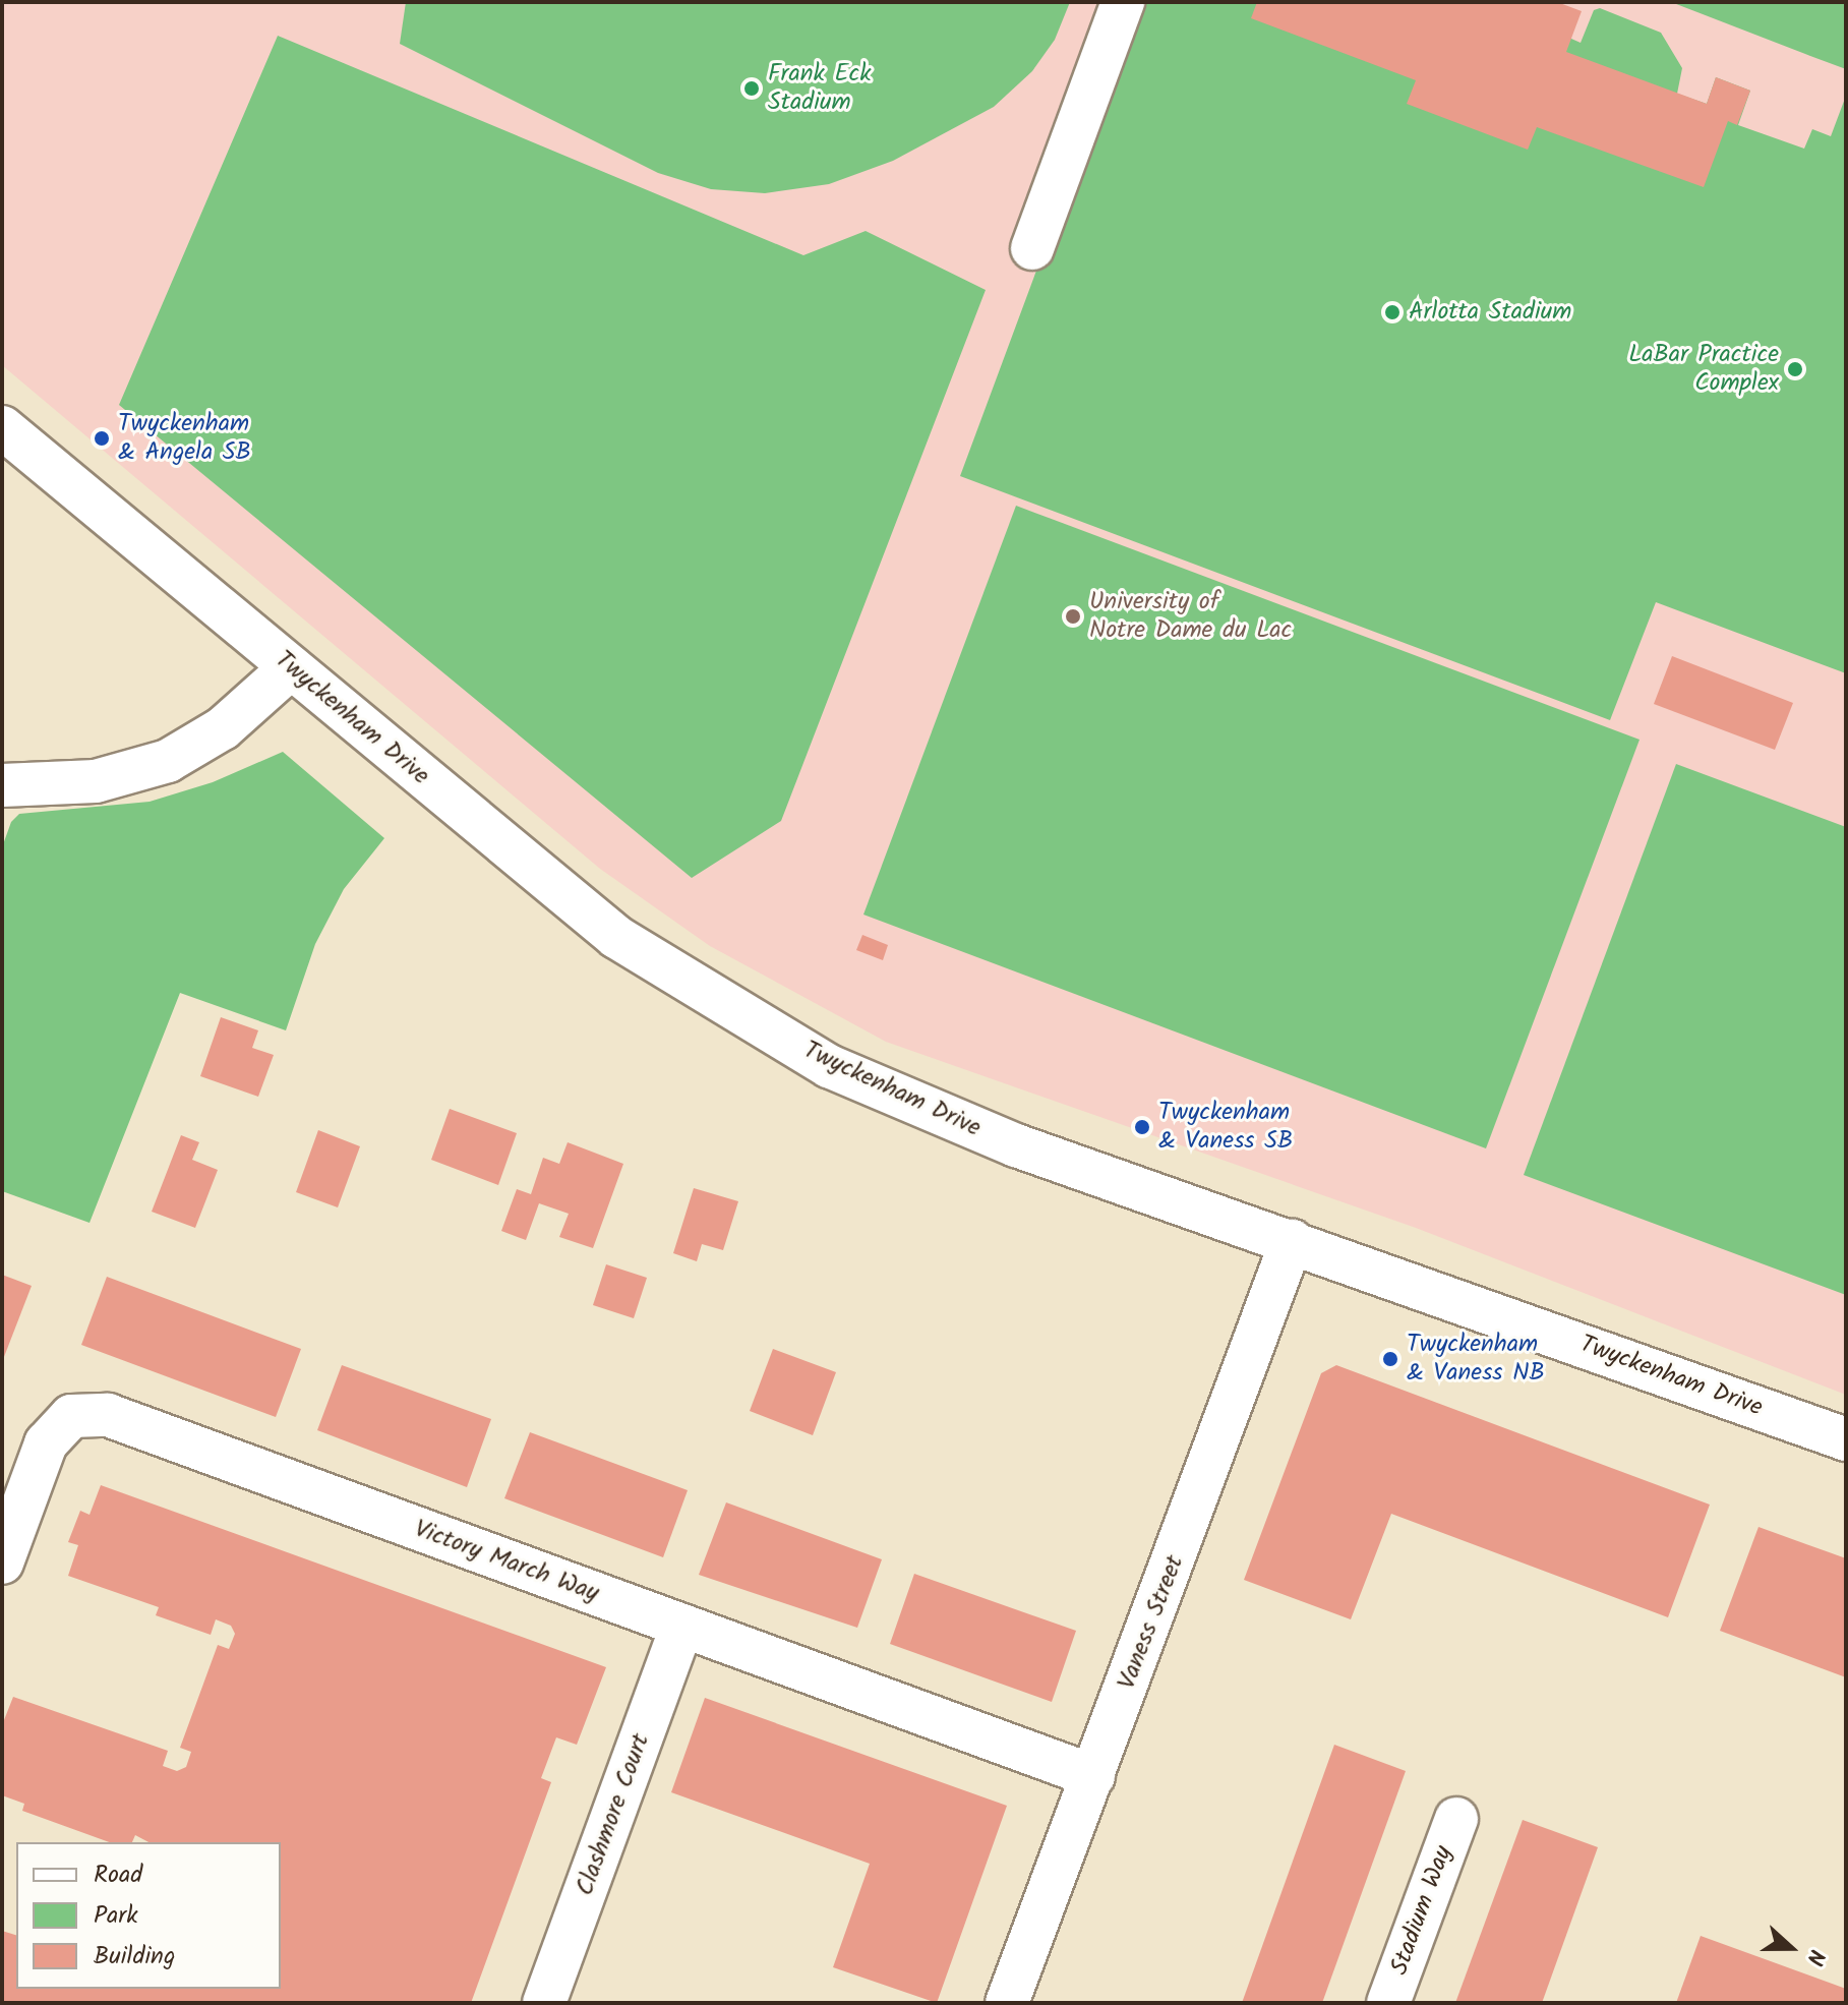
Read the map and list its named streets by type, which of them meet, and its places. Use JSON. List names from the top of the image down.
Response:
{
  "streets": {
    "street": [
      "Twyckenham Drive",
      "Victory March Way",
      "Vaness Street",
      "Clashmore Court",
      "Stadium Way"
    ]
  },
  "crossings": [
    ["Twyckenham Drive", "Vaness Street"],
    ["Victory March Way", "Vaness Street"],
    ["Victory March Way", "Clashmore Court"]
  ],
  "places": [
    "Frank Eck Stadium",
    "Arlotta Stadium",
    "LaBar Practice Complex",
    "Twyckenham & Angela SB",
    "University of Notre Dame du Lac",
    "Twyckenham & Vaness SB",
    "Twyckenham & Vaness NB"
  ],
  "legend": ["Road", "Park", "Building"],
  "north": "right"
}
